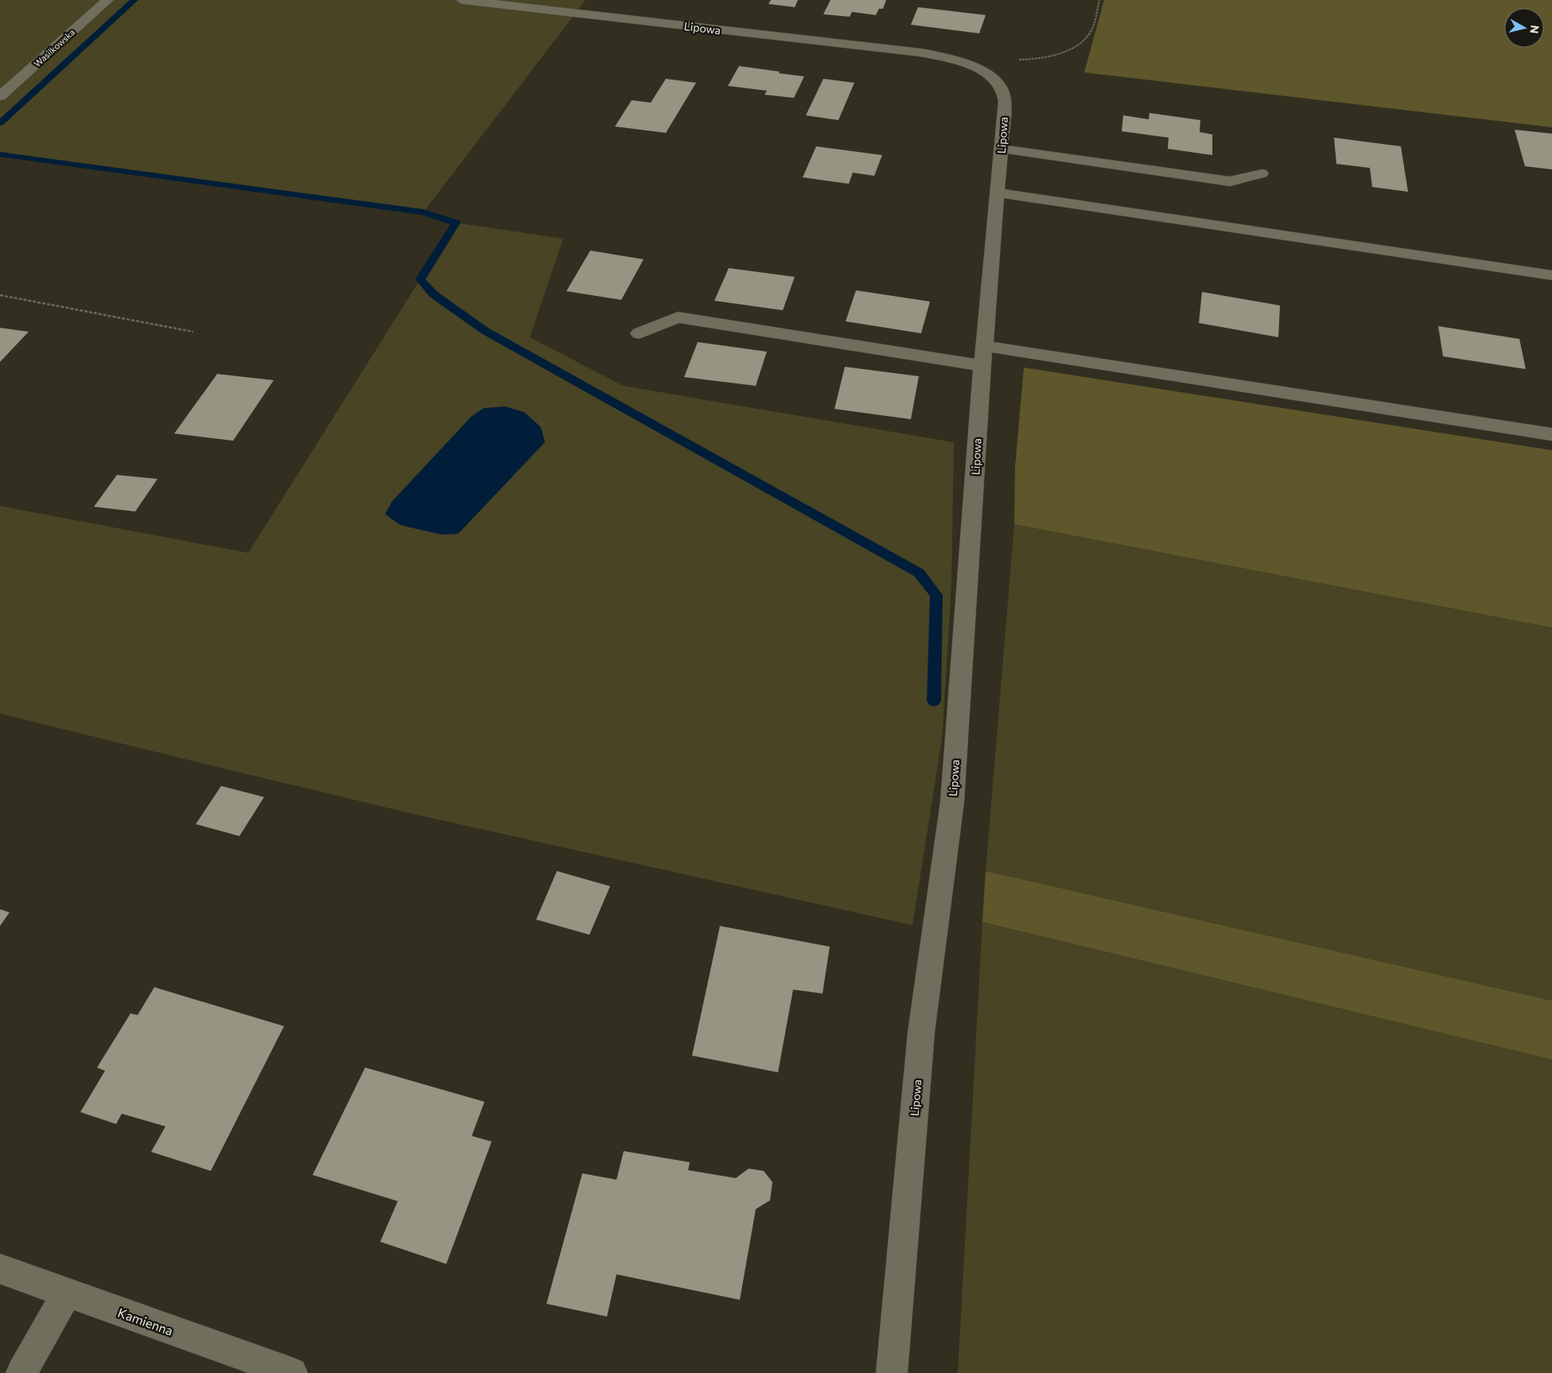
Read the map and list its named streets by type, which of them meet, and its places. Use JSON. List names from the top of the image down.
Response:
{
  "streets": {
    "street": ["Lipowa", "Wasilkowska", "Kamienna"]
  },
  "north": "right"
}
